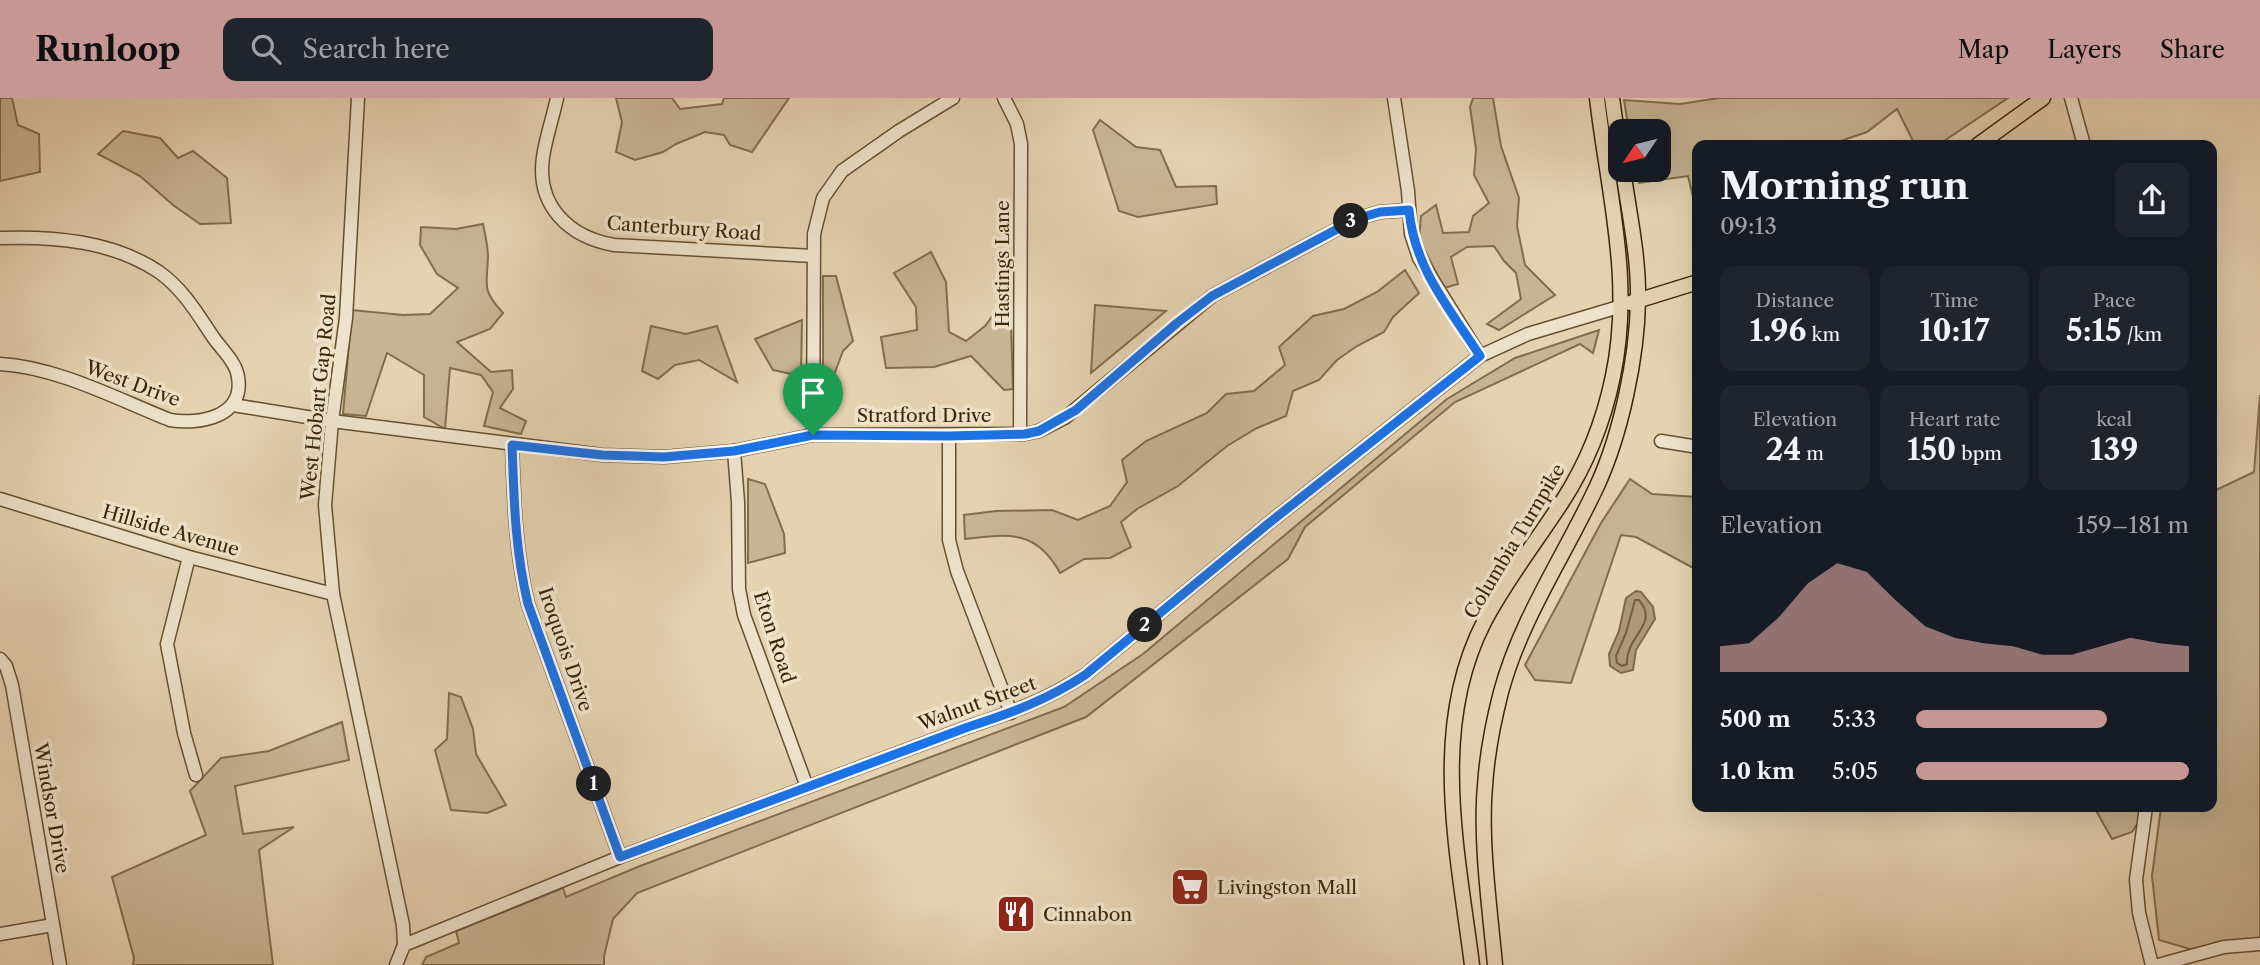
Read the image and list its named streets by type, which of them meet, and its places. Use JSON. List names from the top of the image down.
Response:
{
  "streets": {
    "main road": ["Columbia Turnpike"],
    "street": [
      "Canterbury Road",
      "Hastings Lane",
      "West Drive",
      "West Hobart Gap Road",
      "Stratford Drive",
      "Hillside Avenue",
      "Eton Road",
      "Iroquois Drive",
      "Walnut Street",
      "Windsor Drive"
    ]
  },
  "crossings": [
    ["Hastings Lane", "Stratford Drive"],
    ["West Hobart Gap Road", "Stratford Drive"],
    ["West Hobart Gap Road", "Hillside Avenue"],
    ["West Hobart Gap Road", "Walnut Street"],
    ["Stratford Drive", "Eton Road"],
    ["Stratford Drive", "Iroquois Drive"],
    ["Columbia Turnpike", "Walnut Street"],
    ["Eton Road", "Walnut Street"],
    ["Iroquois Drive", "Walnut Street"]
  ],
  "places": {
    "supermarket": ["Livingston Mall"],
    "restaurant": ["Cinnabon"]
  },
  "north": "bottom left",
  "page": {
    "header": "Runloop",
    "search": "Search here",
    "nav": ["Map", "Layers", "Share"],
    "heading": ["Morning run", "09:13"],
    "pins": ["3", "2", "1"],
    "stats": [
      ["Distance", "1.96 km"],
      ["Time", "10:17"],
      ["Pace", "5:15 /km"],
      ["Elevation", "24 m"],
      ["Heart rate", "150 bpm"],
      ["kcal", "139"]
    ],
    "chart": ["Elevation", "159–181 m"],
    "list": [
      {
        "name": "500 m",
        "note": "5:33"
      },
      {
        "name": "1.0 km",
        "note": "5:05"
      }
    ]
  }
}
